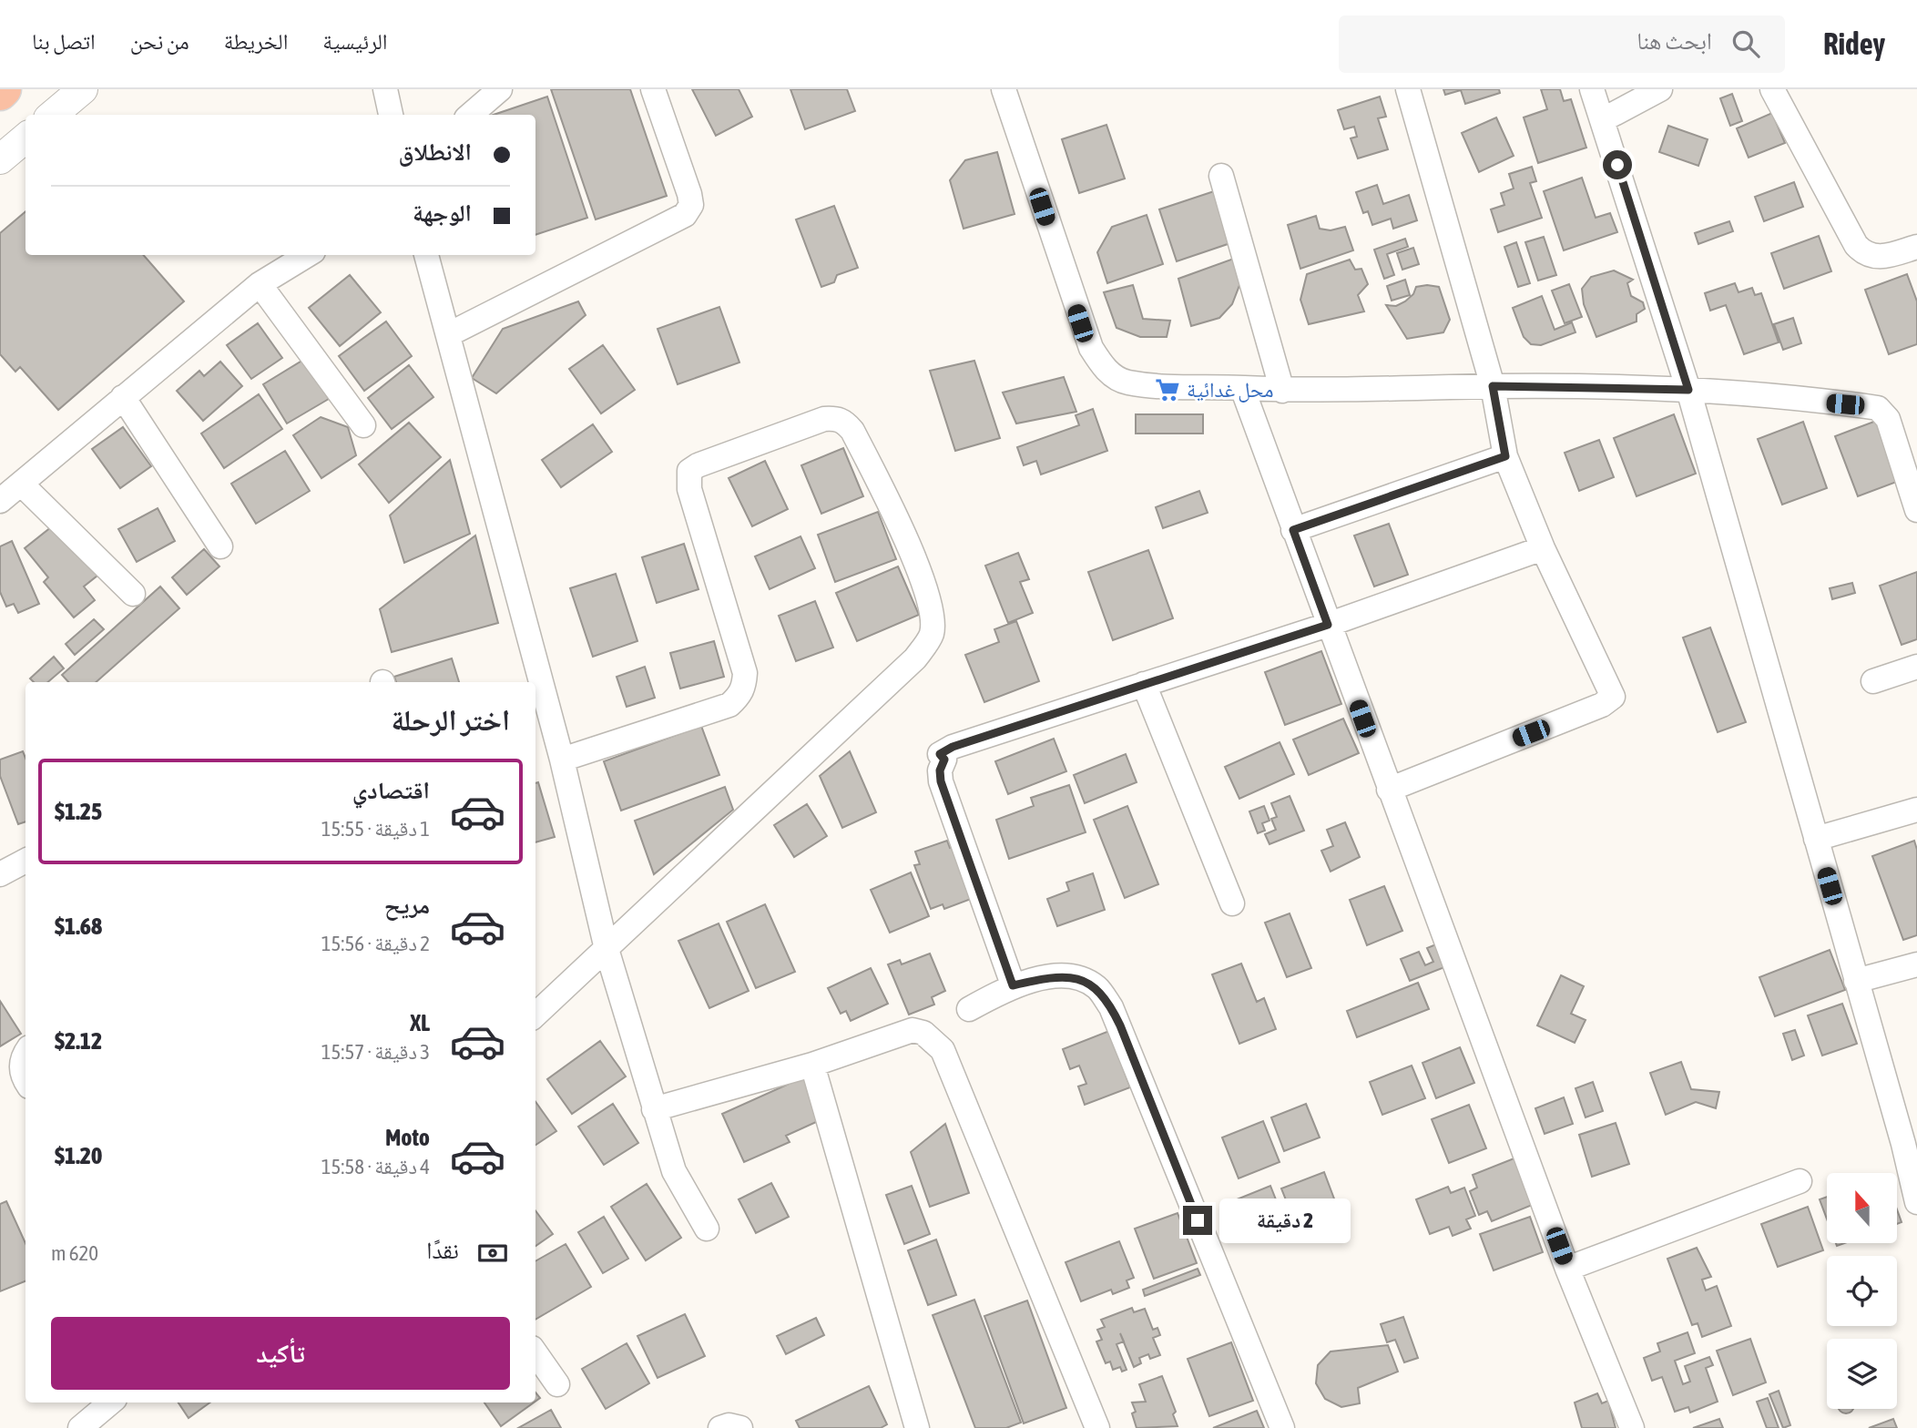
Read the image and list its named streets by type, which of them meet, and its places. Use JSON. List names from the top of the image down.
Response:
{
  "places": {
    "supermarket": ["محل غدائية"]
  },
  "north": "top",
  "page": {
    "header": "Ridey",
    "search": "ابحث هنا",
    "nav": [
      "الرئيسية",
      "الخريطة",
      "من نحن",
      "اتصل بنا"
    ],
    "banner": ["الانطلاق", "الوجهة"],
    "heading": "اختر الرحلة",
    "list": [
      {
        "name": "اقتصادي",
        "note": "1 دقيقة · 15:55",
        "value": "$1.25"
      },
      {
        "name": "مريح",
        "note": "2 دقيقة · 15:56",
        "value": "$1.68"
      },
      {
        "name": "XL",
        "note": "3 دقيقة · 15:57",
        "value": "$2.12"
      },
      {
        "name": "Moto",
        "note": "4 دقيقة · 15:58",
        "value": "$1.20"
      }
    ],
    "bubble": "2 دقيقة",
    "pay": ["نقدًا", "620 m"],
    "buttons": "تأكيد"
  }
}
